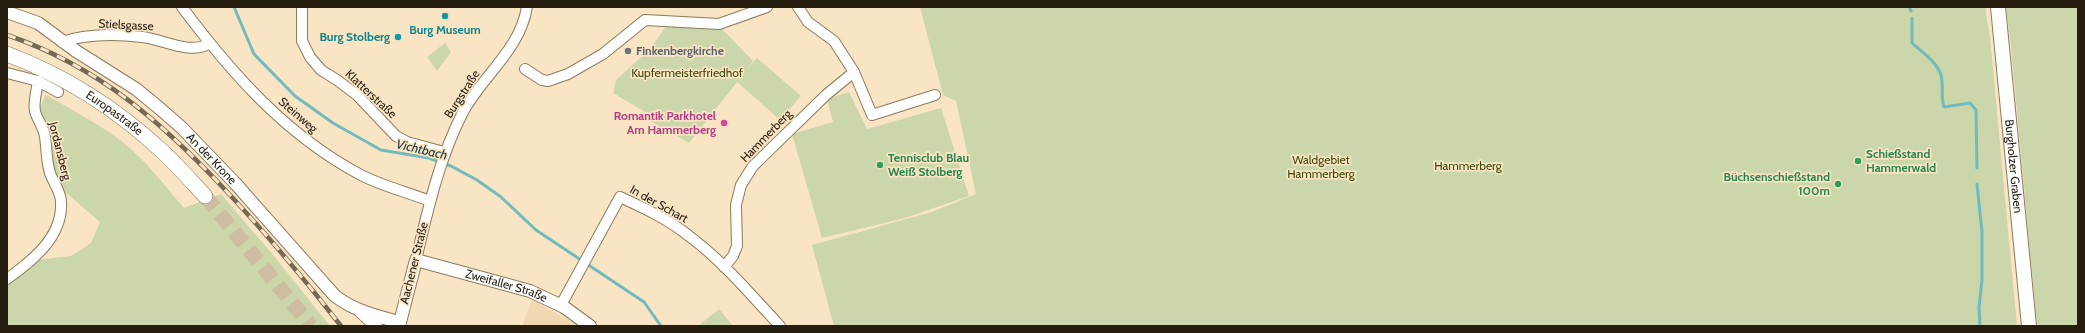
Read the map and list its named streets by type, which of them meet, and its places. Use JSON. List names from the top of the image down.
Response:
{
  "streets": {
    "main road": ["Europastraße", "Burgholzer Graben"],
    "street": [
      "Stielsgasse",
      "Klatterstraße",
      "Burgstraße",
      "Steinweg",
      "Hammerberg",
      "Jordansberg",
      "An der Krone",
      "In der Schart",
      "Aachener Straße",
      "Zweifaller Straße"
    ]
  },
  "crossings": [
    ["Stielsgasse", "Steinweg"],
    ["Stielsgasse", "An der Krone"],
    ["Klatterstraße", "Burgstraße"],
    ["Burgstraße", "Steinweg"],
    ["Burgstraße", "Aachener Straße"],
    ["Steinweg", "Aachener Straße"],
    ["Hammerberg", "In der Schart"],
    ["An der Krone", "Aachener Straße"],
    ["In der Schart", "Zweifaller Straße"],
    ["Aachener Straße", "Zweifaller Straße"]
  ],
  "water": ["Vichtbach"],
  "parks": ["Kupfermeisterfriedhof", "Waldgebiet Hammerberg", "Hammerberg"],
  "places": [
    "Burg Museum",
    "Burg Stolberg",
    "Finkenbergkirche",
    "Romantik Parkhotel Am Hammerberg",
    "Schießstand Hammerwald",
    "Tennisclub Blau Weiß Stolberg",
    "Büchsenschießstand 100m"
  ]
}
